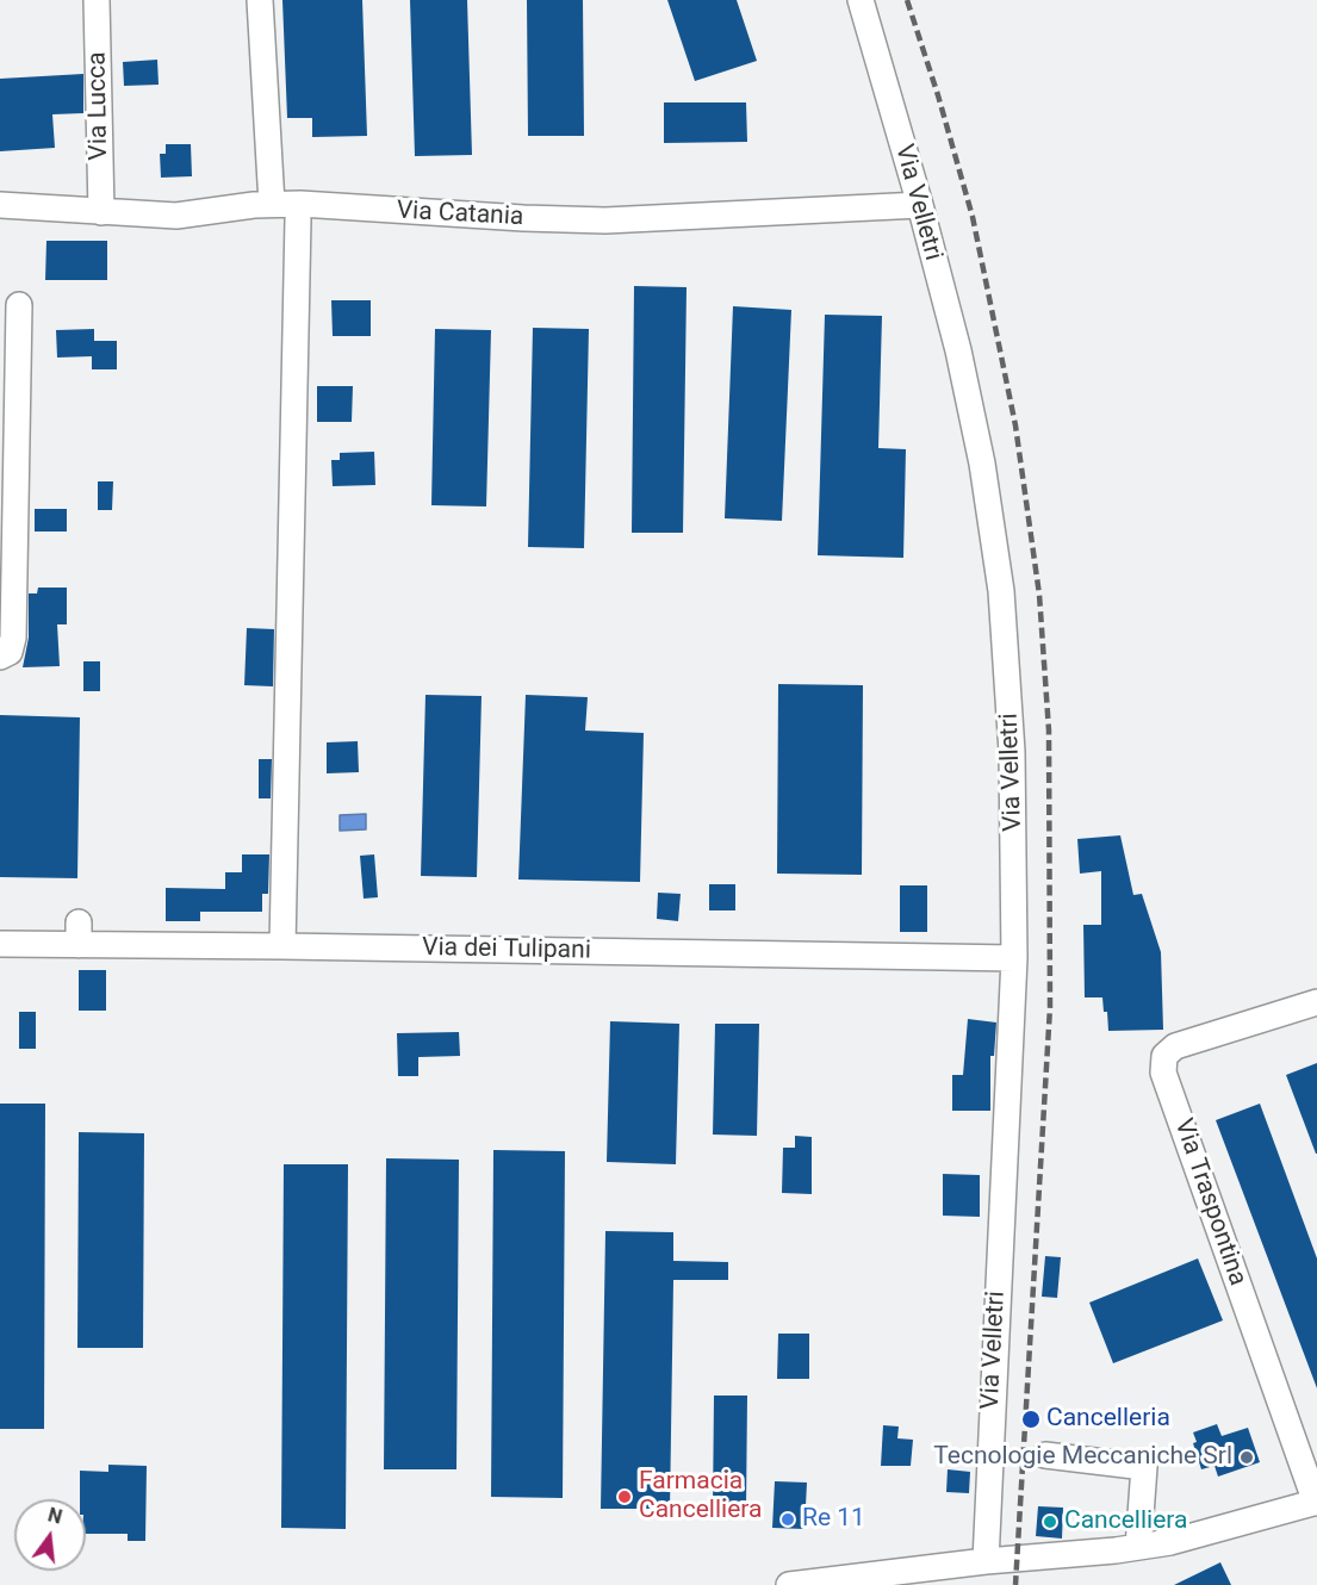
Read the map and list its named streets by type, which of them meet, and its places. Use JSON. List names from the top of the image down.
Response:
{
  "streets": {
    "street": [
      "Via Lucca",
      "Via Velletri",
      "Via Catania",
      "Via dei Tulipani",
      "Via Traspontina"
    ]
  },
  "crossings": [
    ["Via Lucca", "Via Catania"],
    ["Via Velletri", "Via Catania"],
    ["Via Velletri", "Via dei Tulipani"]
  ],
  "places": [
    "Cancelleria",
    "Tecnologie Meccaniche Srl",
    "Farmacia Cancelliera",
    "Re 11",
    "Cancelliera"
  ],
  "north": "top"
}
